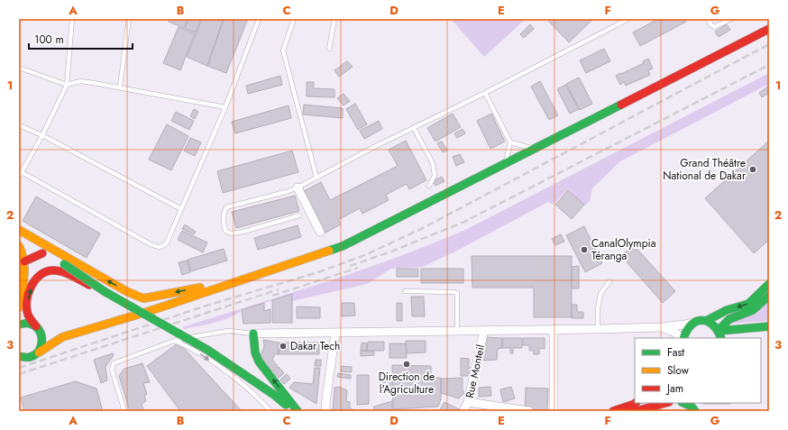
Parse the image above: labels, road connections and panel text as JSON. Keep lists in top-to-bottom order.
{
  "streets": {
    "street": ["Rue Monteil"]
  },
  "places": [
    "Grand Théâtre National de Dakar",
    "CanalOlympia Téranga",
    "Dakar Tech",
    "Direction de l'Agriculture"
  ],
  "legend": ["Fast", "Slow", "Jam"],
  "scale_bar": "100 m",
  "grid": {
    "columns": [
      "A",
      "B",
      "C",
      "D",
      "E",
      "F",
      "G"
    ],
    "rows": ["1", "2", "3"]
  }
}
